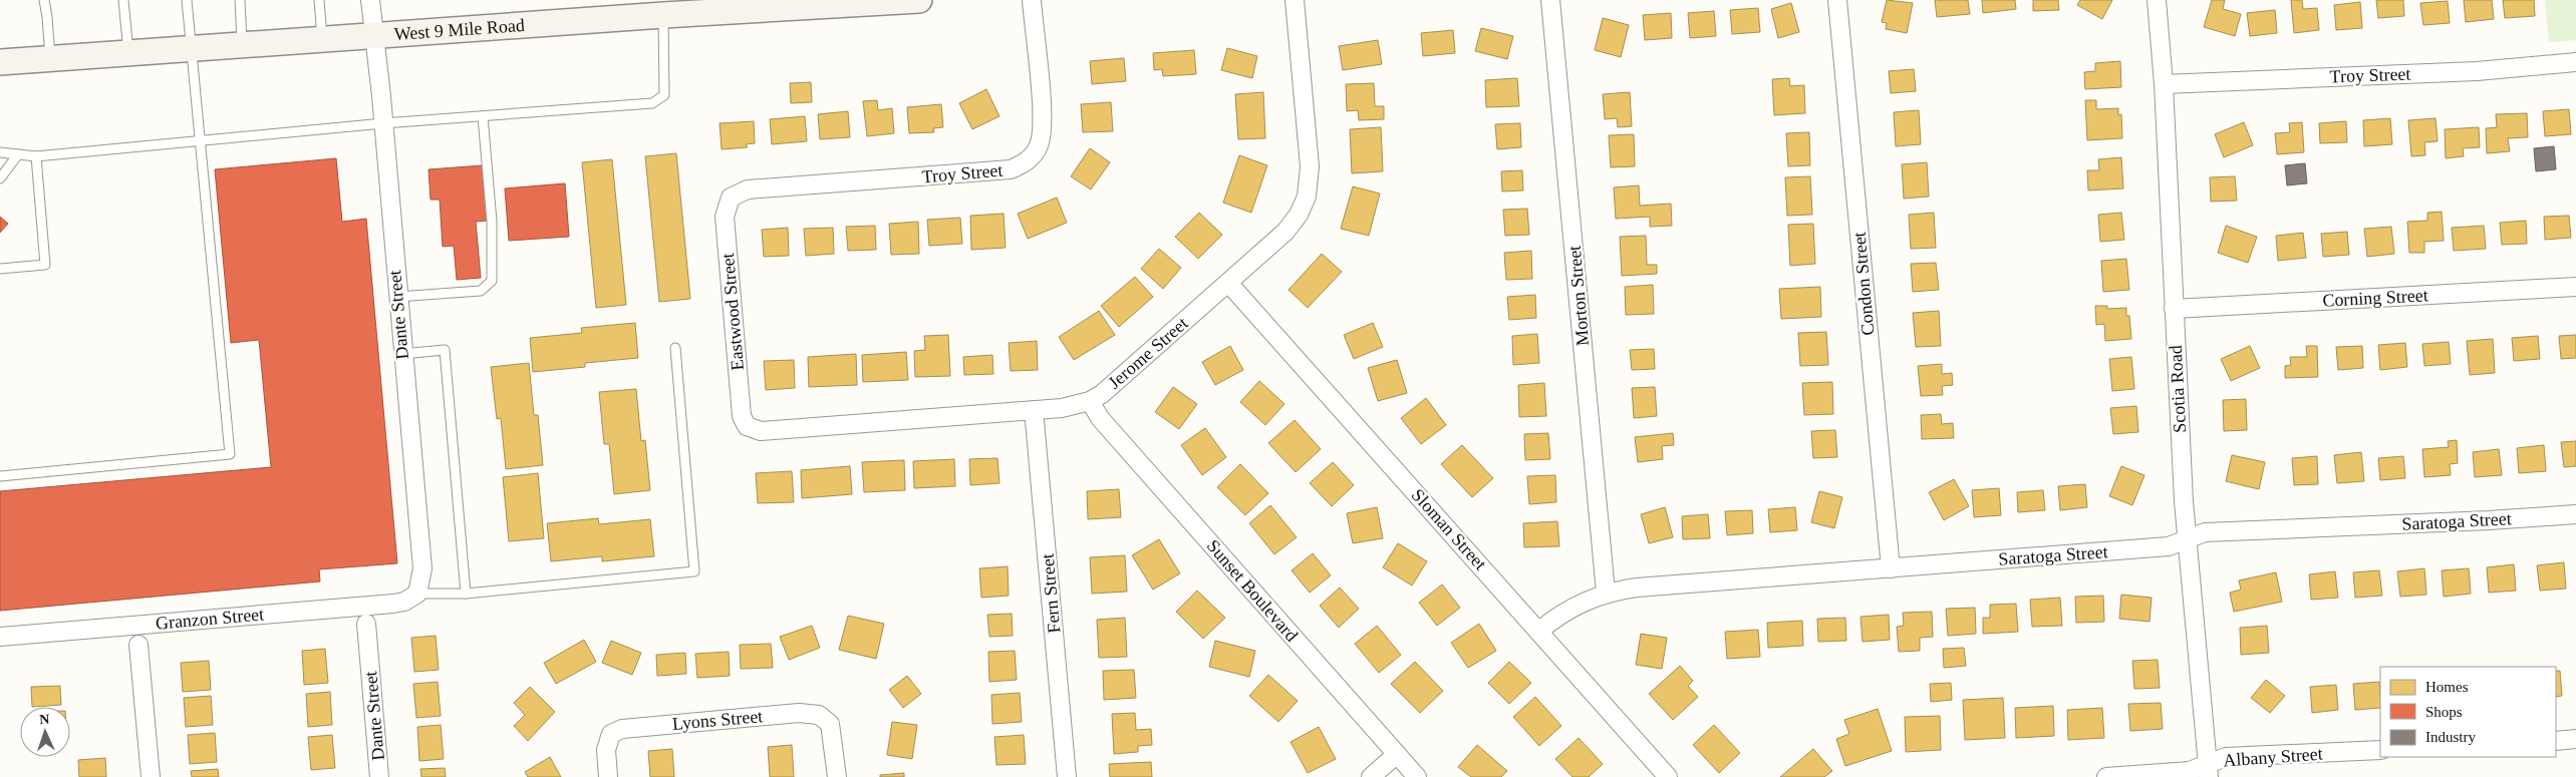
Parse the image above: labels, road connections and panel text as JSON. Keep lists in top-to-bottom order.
{
  "streets": {
    "main road": ["West 9 Mile Road"],
    "street": [
      "Troy Street",
      "Condon Street",
      "Morton Street",
      "Corning Street",
      "Eastwood Street",
      "Dante Street",
      "Jerome Street",
      "Scotia Road",
      "Saratoga Street",
      "Sloman Street",
      "Sunset Boulevard",
      "Fern Street",
      "Granzon Street",
      "Lyons Street",
      "Albany Street"
    ]
  },
  "crossings": [
    ["West 9 Mile Road", "Dante Street"],
    ["Troy Street", "Eastwood Street"],
    ["Troy Street", "Scotia Road"],
    ["Condon Street", "Saratoga Street"],
    ["Morton Street", "Saratoga Street"],
    ["Corning Street", "Scotia Road"],
    ["Eastwood Street", "Jerome Street"],
    ["Dante Street", "Granzon Street"],
    ["Jerome Street", "Sloman Street"],
    ["Jerome Street", "Sunset Boulevard"],
    ["Jerome Street", "Fern Street"],
    ["Scotia Road", "Saratoga Street"],
    ["Scotia Road", "Albany Street"],
    ["Saratoga Street", "Sloman Street"]
  ],
  "legend": ["Homes", "Shops", "Industry"],
  "north": "top"
}
